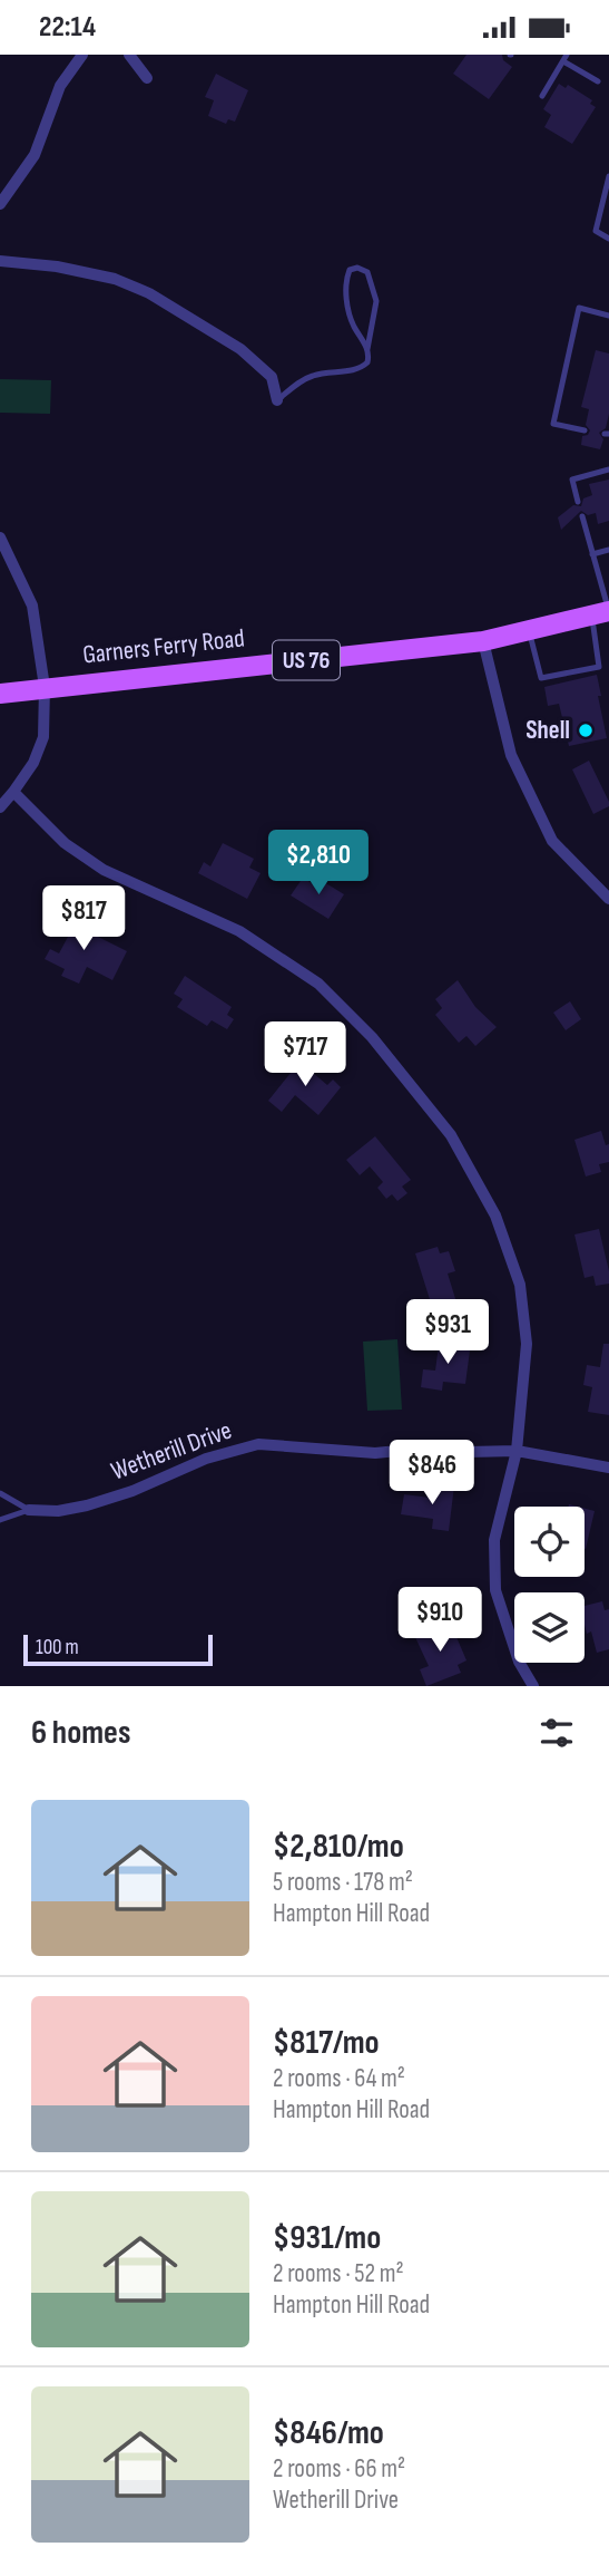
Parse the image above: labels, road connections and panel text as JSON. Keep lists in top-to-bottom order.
{
  "streets": {
    "main road": ["Garners Ferry Road", "US 76"],
    "street": ["Wetherill Drive"]
  },
  "places": ["Shell"],
  "scale_bar": "100 m",
  "page": {
    "status": "22:14",
    "price": [
      "$2,810",
      "$817",
      "$717",
      "$931",
      "$846",
      "$910"
    ],
    "scale": "100 m",
    "heading": "6 homes",
    "list": [
      {
        "name": "$2,810/mo",
        "note": "5 rooms · 178 m² · Hampton Hill Road"
      },
      {
        "name": "$817/mo",
        "note": "2 rooms · 64 m² · Hampton Hill Road"
      },
      {
        "name": "$931/mo",
        "note": "2 rooms · 52 m² · Hampton Hill Road"
      },
      {
        "name": "$846/mo",
        "note": "2 rooms · 66 m² · Wetherill Drive"
      }
    ]
  }
}
